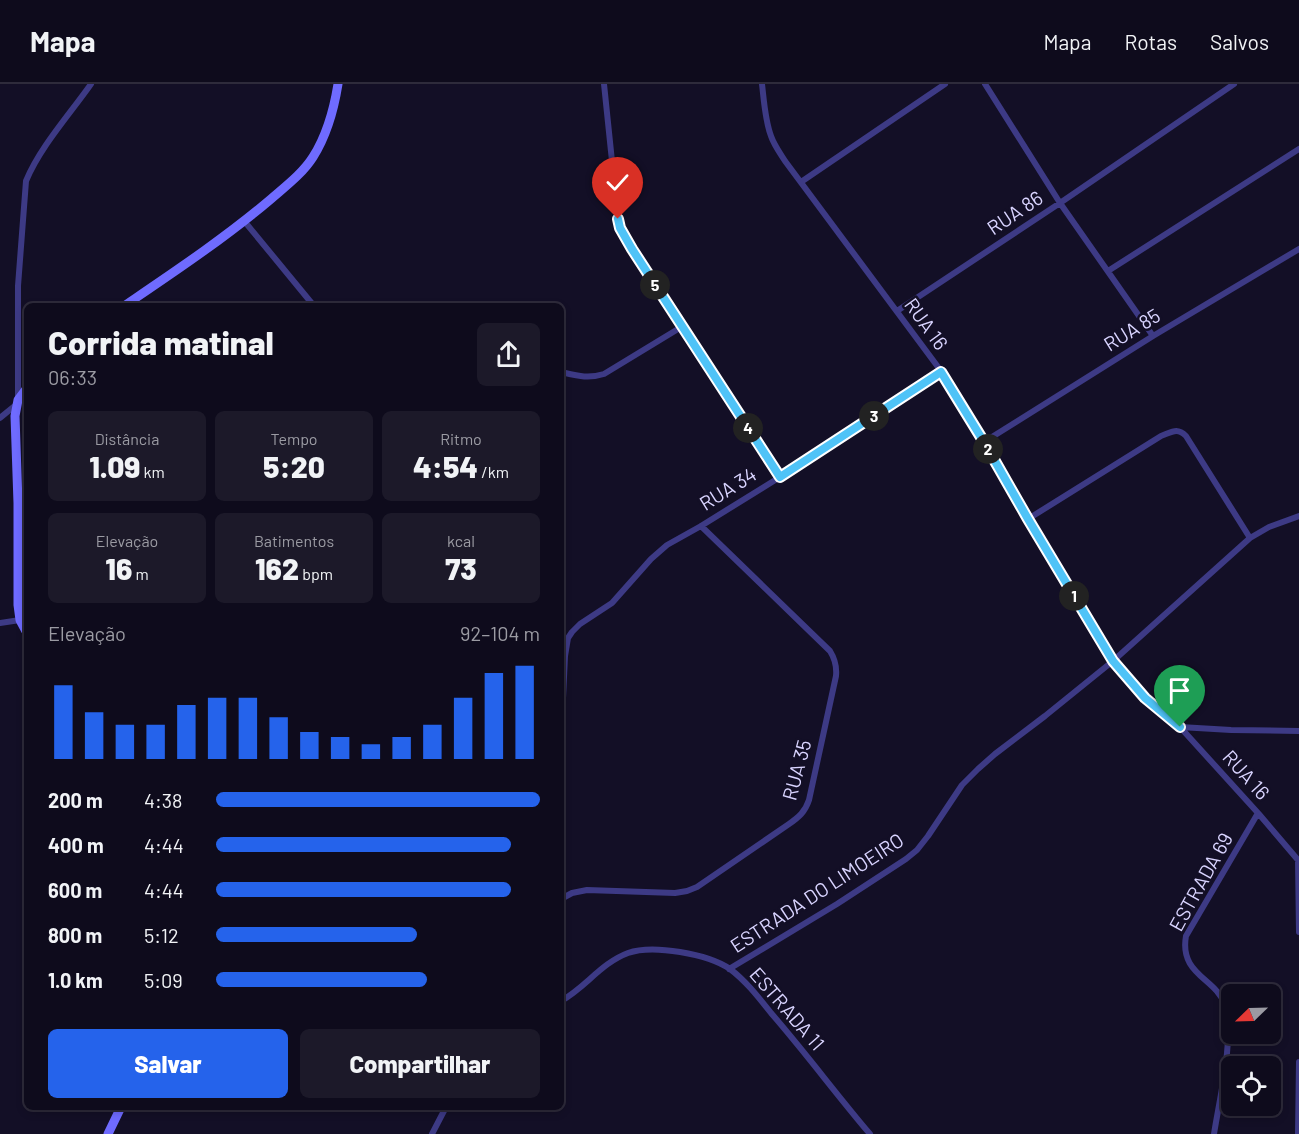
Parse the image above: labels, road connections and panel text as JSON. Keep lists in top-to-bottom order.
{
  "streets": {
    "street": [
      "RUA 86",
      "RUA 16",
      "RUA 85",
      "RUA 34",
      "RUA 35",
      "ESTRADA 69",
      "ESTRADA DO LIMOEIRO",
      "ESTRADA 11"
    ]
  },
  "crossings": [
    ["RUA 86", "RUA 16"],
    ["RUA 16", "RUA 85"],
    ["RUA 16", "RUA 34"],
    ["RUA 16", "ESTRADA 69"],
    ["RUA 16", "ESTRADA DO LIMOEIRO"],
    ["RUA 34", "RUA 35"],
    ["ESTRADA DO LIMOEIRO", "ESTRADA 11"]
  ],
  "north": "bottom left",
  "page": {
    "header": "Mapa",
    "nav": ["Mapa", "Rotas", "Salvos"],
    "pins": [
      "5",
      "3",
      "4",
      "2",
      "1"
    ],
    "heading": ["Corrida matinal", "06:33"],
    "stats": [
      ["Distância", "1.09 km"],
      ["Tempo", "5:20"],
      ["Ritmo", "4:54 /km"],
      ["Elevação", "16 m"],
      ["Batimentos", "162 bpm"],
      ["kcal", "73"]
    ],
    "chart": ["Elevação", "92–104 m"],
    "list": [
      {
        "name": "200 m",
        "note": "4:38"
      },
      {
        "name": "400 m",
        "note": "4:44"
      },
      {
        "name": "600 m",
        "note": "4:44"
      },
      {
        "name": "800 m",
        "note": "5:12"
      },
      {
        "name": "1.0 km",
        "note": "5:09"
      }
    ],
    "buttons": ["Salvar", "Compartilhar"]
  }
}
